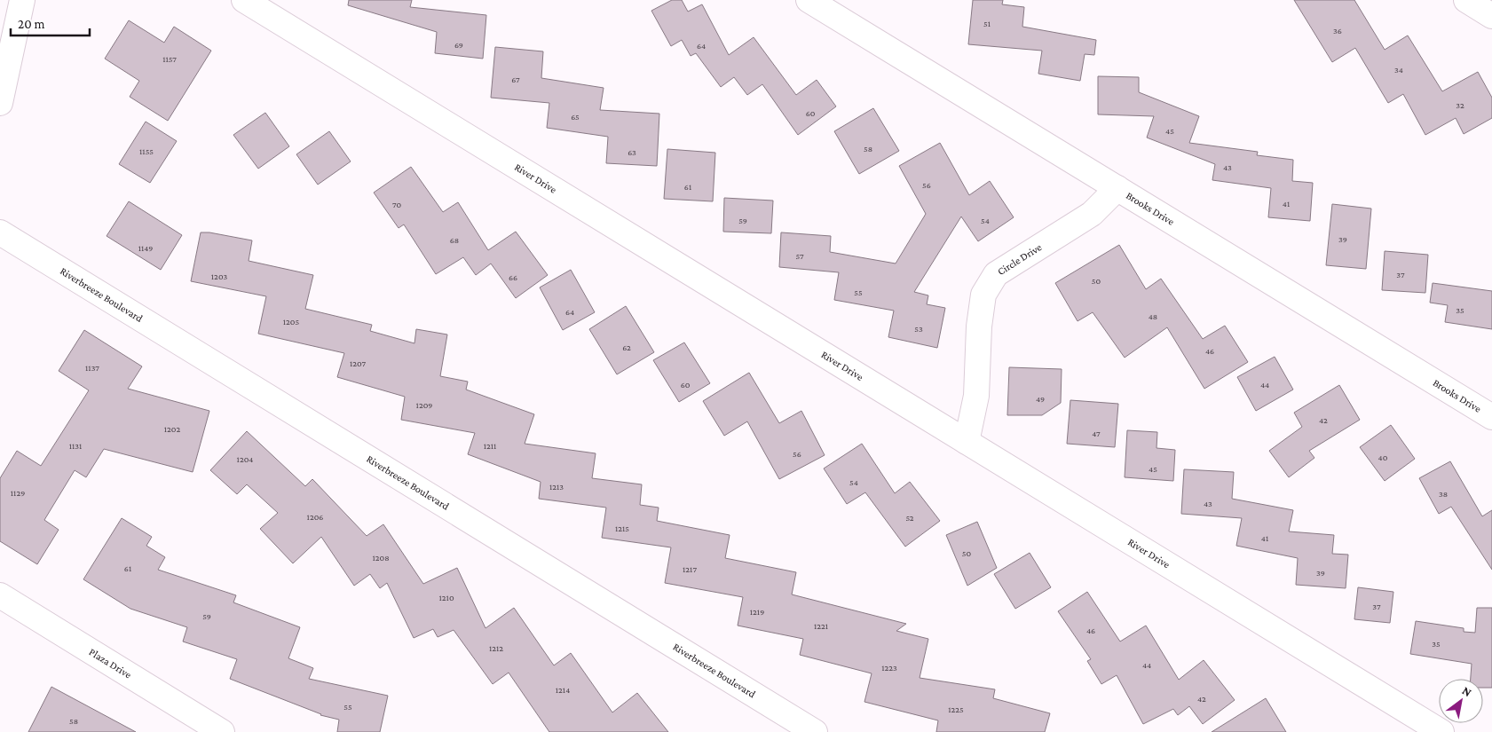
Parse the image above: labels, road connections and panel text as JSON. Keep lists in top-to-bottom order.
{
  "streets": {
    "street": [
      "River Drive",
      "Brooks Drive",
      "Circle Drive",
      "Riverbreeze Boulevard",
      "Plaza Drive"
    ]
  },
  "crossings": [
    ["River Drive", "Circle Drive"],
    ["Brooks Drive", "Circle Drive"]
  ],
  "house_numbers": [
    "51",
    "36",
    "69",
    "64",
    "1157",
    "34",
    "67",
    "32",
    "60",
    "65",
    "45",
    "58",
    "1155",
    "63",
    "43",
    "56",
    "61",
    "41",
    "70",
    "59",
    "54",
    "39",
    "68",
    "1149",
    "57",
    "37",
    "1203",
    "66",
    "50",
    "55",
    "35",
    "64",
    "48",
    "1205",
    "53",
    "62",
    "46",
    "1207",
    "1137",
    "60",
    "44",
    "49",
    "1209",
    "42",
    "1202",
    "47",
    "1131",
    "1211",
    "56",
    "40",
    "1204",
    "45",
    "54",
    "1213",
    "1129",
    "38",
    "43",
    "1206",
    "52",
    "1215",
    "41",
    "50",
    "1208",
    "61",
    "1217",
    "39",
    "1210",
    "37",
    "1219",
    "59",
    "1221",
    "46",
    "35",
    "1212",
    "44",
    "1223",
    "1214",
    "42",
    "55",
    "1225",
    "58"
  ],
  "scale_bar": "20 m",
  "north": "top right"
}
